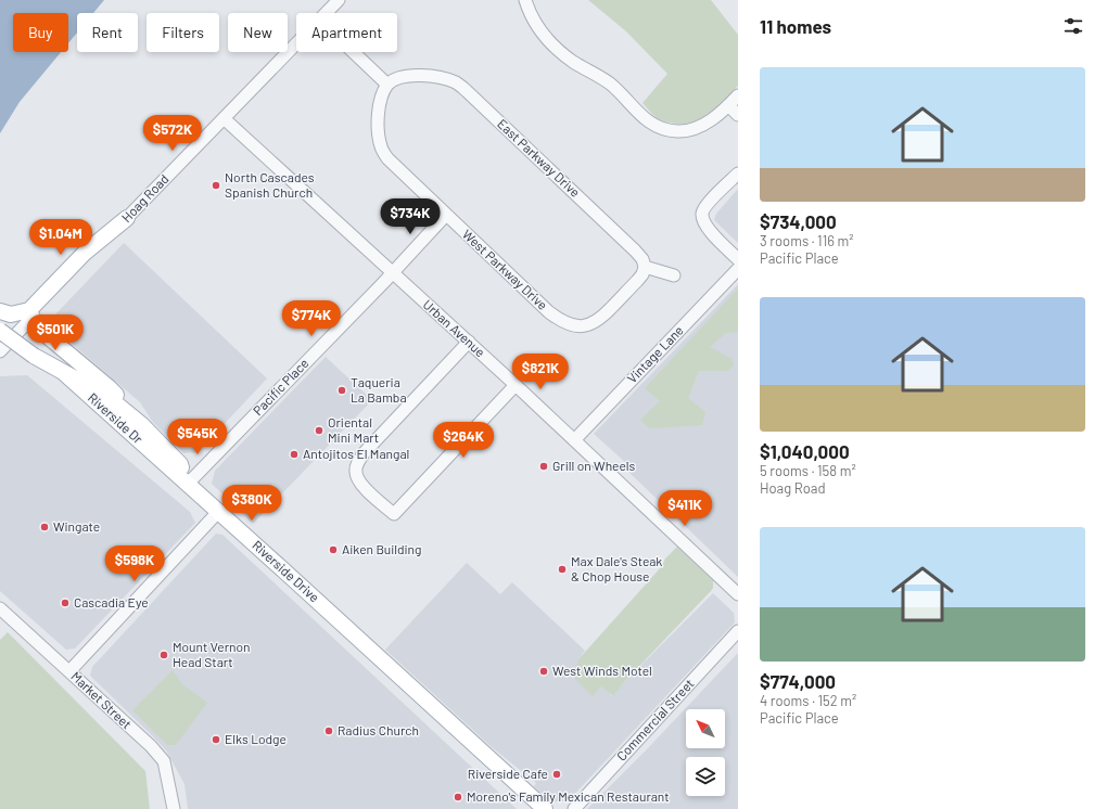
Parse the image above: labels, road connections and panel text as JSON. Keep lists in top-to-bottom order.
{
  "streets": {
    "main road": ["Riverside Dr", "Riverside Drive"],
    "street": [
      "East Parkway Drive",
      "Hoag Road",
      "West Parkway Drive",
      "Urban Avenue",
      "Vintage Lane",
      "Pacific Place",
      "Market Street",
      "Commercial Street"
    ]
  },
  "crossings": [
    ["East Parkway Drive", "West Parkway Drive"],
    ["Hoag Road", "Urban Avenue"],
    ["Hoag Road", "Riverside Drive"],
    ["West Parkway Drive", "Pacific Place"],
    ["Urban Avenue", "Vintage Lane"],
    ["Urban Avenue", "Pacific Place"],
    ["Pacific Place", "Riverside Dr"],
    ["Pacific Place", "Riverside Drive"],
    ["Riverside Dr", "Riverside Drive"]
  ],
  "places": [
    "North Cascades Spanish Church",
    "Taqueria La Bamba",
    "Oriental Mini Mart",
    "Antojitos El Mangal",
    "Grill on Wheels",
    "Wingate",
    "Aiken Building",
    "Max Dale's Steak & Chop House",
    "Cascadia Eye",
    "Mount Vernon Head Start",
    "West Winds Motel",
    "Radius Church",
    "Elks Lodge",
    "Riverside Cafe",
    "Moreno's Family Mexican Restaurant"
  ],
  "north": "top left",
  "page": {
    "heading": "11 homes",
    "chip": [
      "Buy",
      "Rent",
      "Filters",
      "New",
      "Apartment"
    ],
    "list": [
      {
        "name": "$734,000",
        "note": "3 rooms · 116 m² · Pacific Place"
      },
      {
        "name": "$1,040,000",
        "note": "5 rooms · 158 m² · Hoag Road"
      },
      {
        "name": "$774,000",
        "note": "4 rooms · 152 m² · Pacific Place"
      }
    ],
    "price": [
      "$572K",
      "$734K",
      "$1.04M",
      "$774K",
      "$501K",
      "$821K",
      "$545K",
      "$264K",
      "$380K",
      "$411K",
      "$598K"
    ]
  }
}
